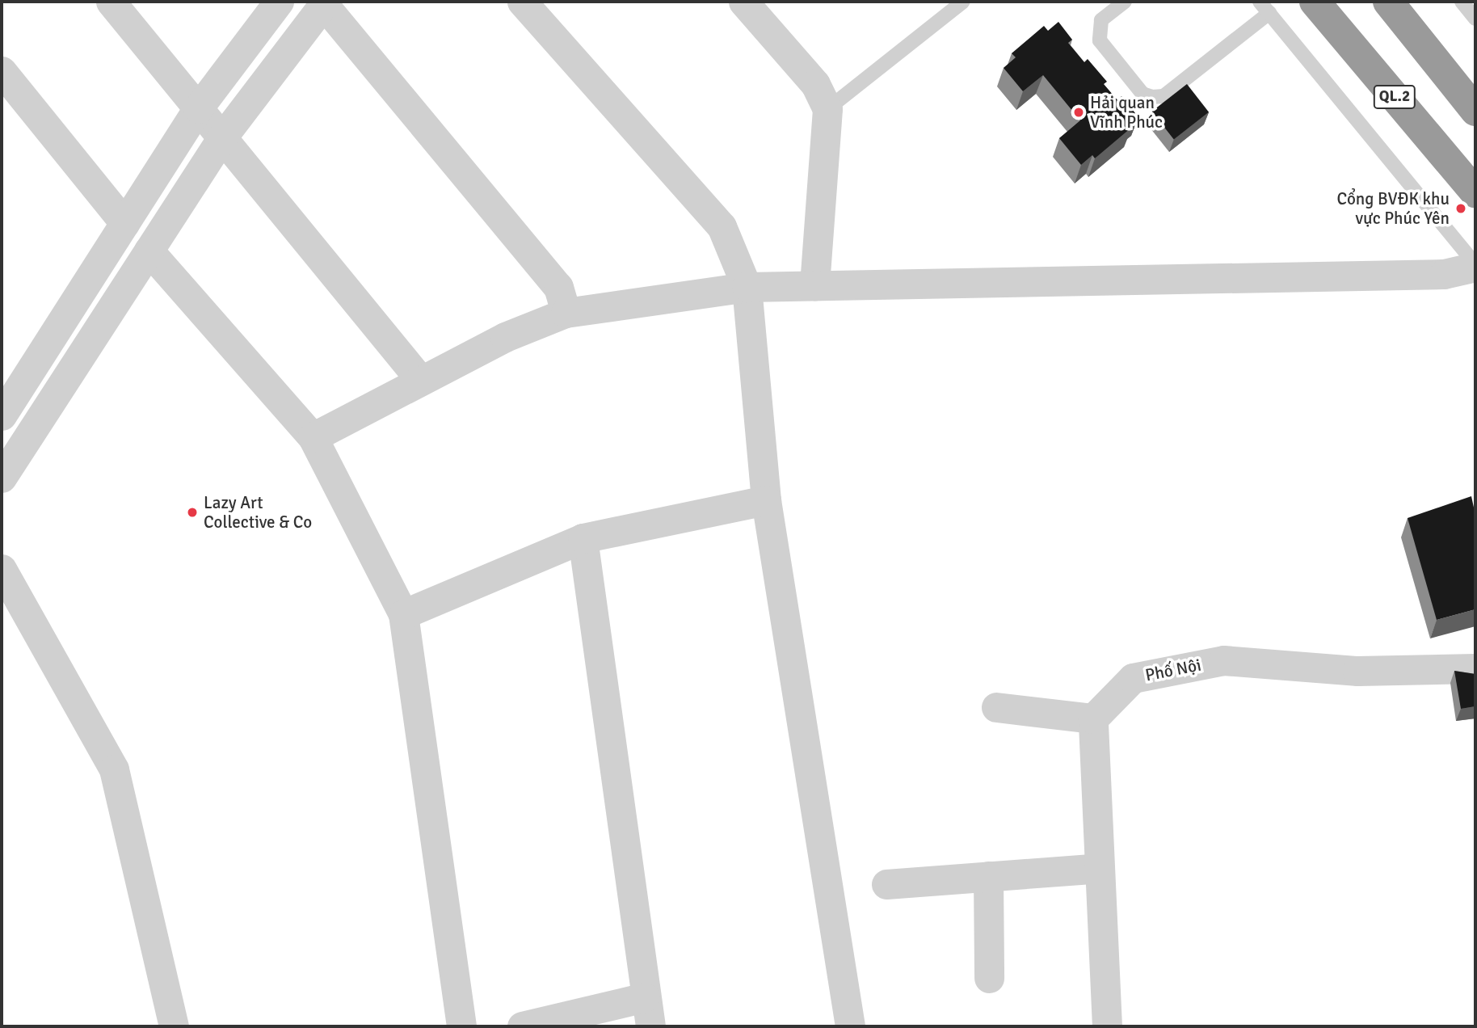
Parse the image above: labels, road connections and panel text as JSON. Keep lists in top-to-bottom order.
{
  "streets": {
    "highway": ["QL.2"],
    "street": ["Phố Nội"]
  },
  "places": ["Hải quan Vĩnh Phúc", "Cổng BVĐK khu vực Phúc Yên", "Lazy Art Collective & Co"]
}
